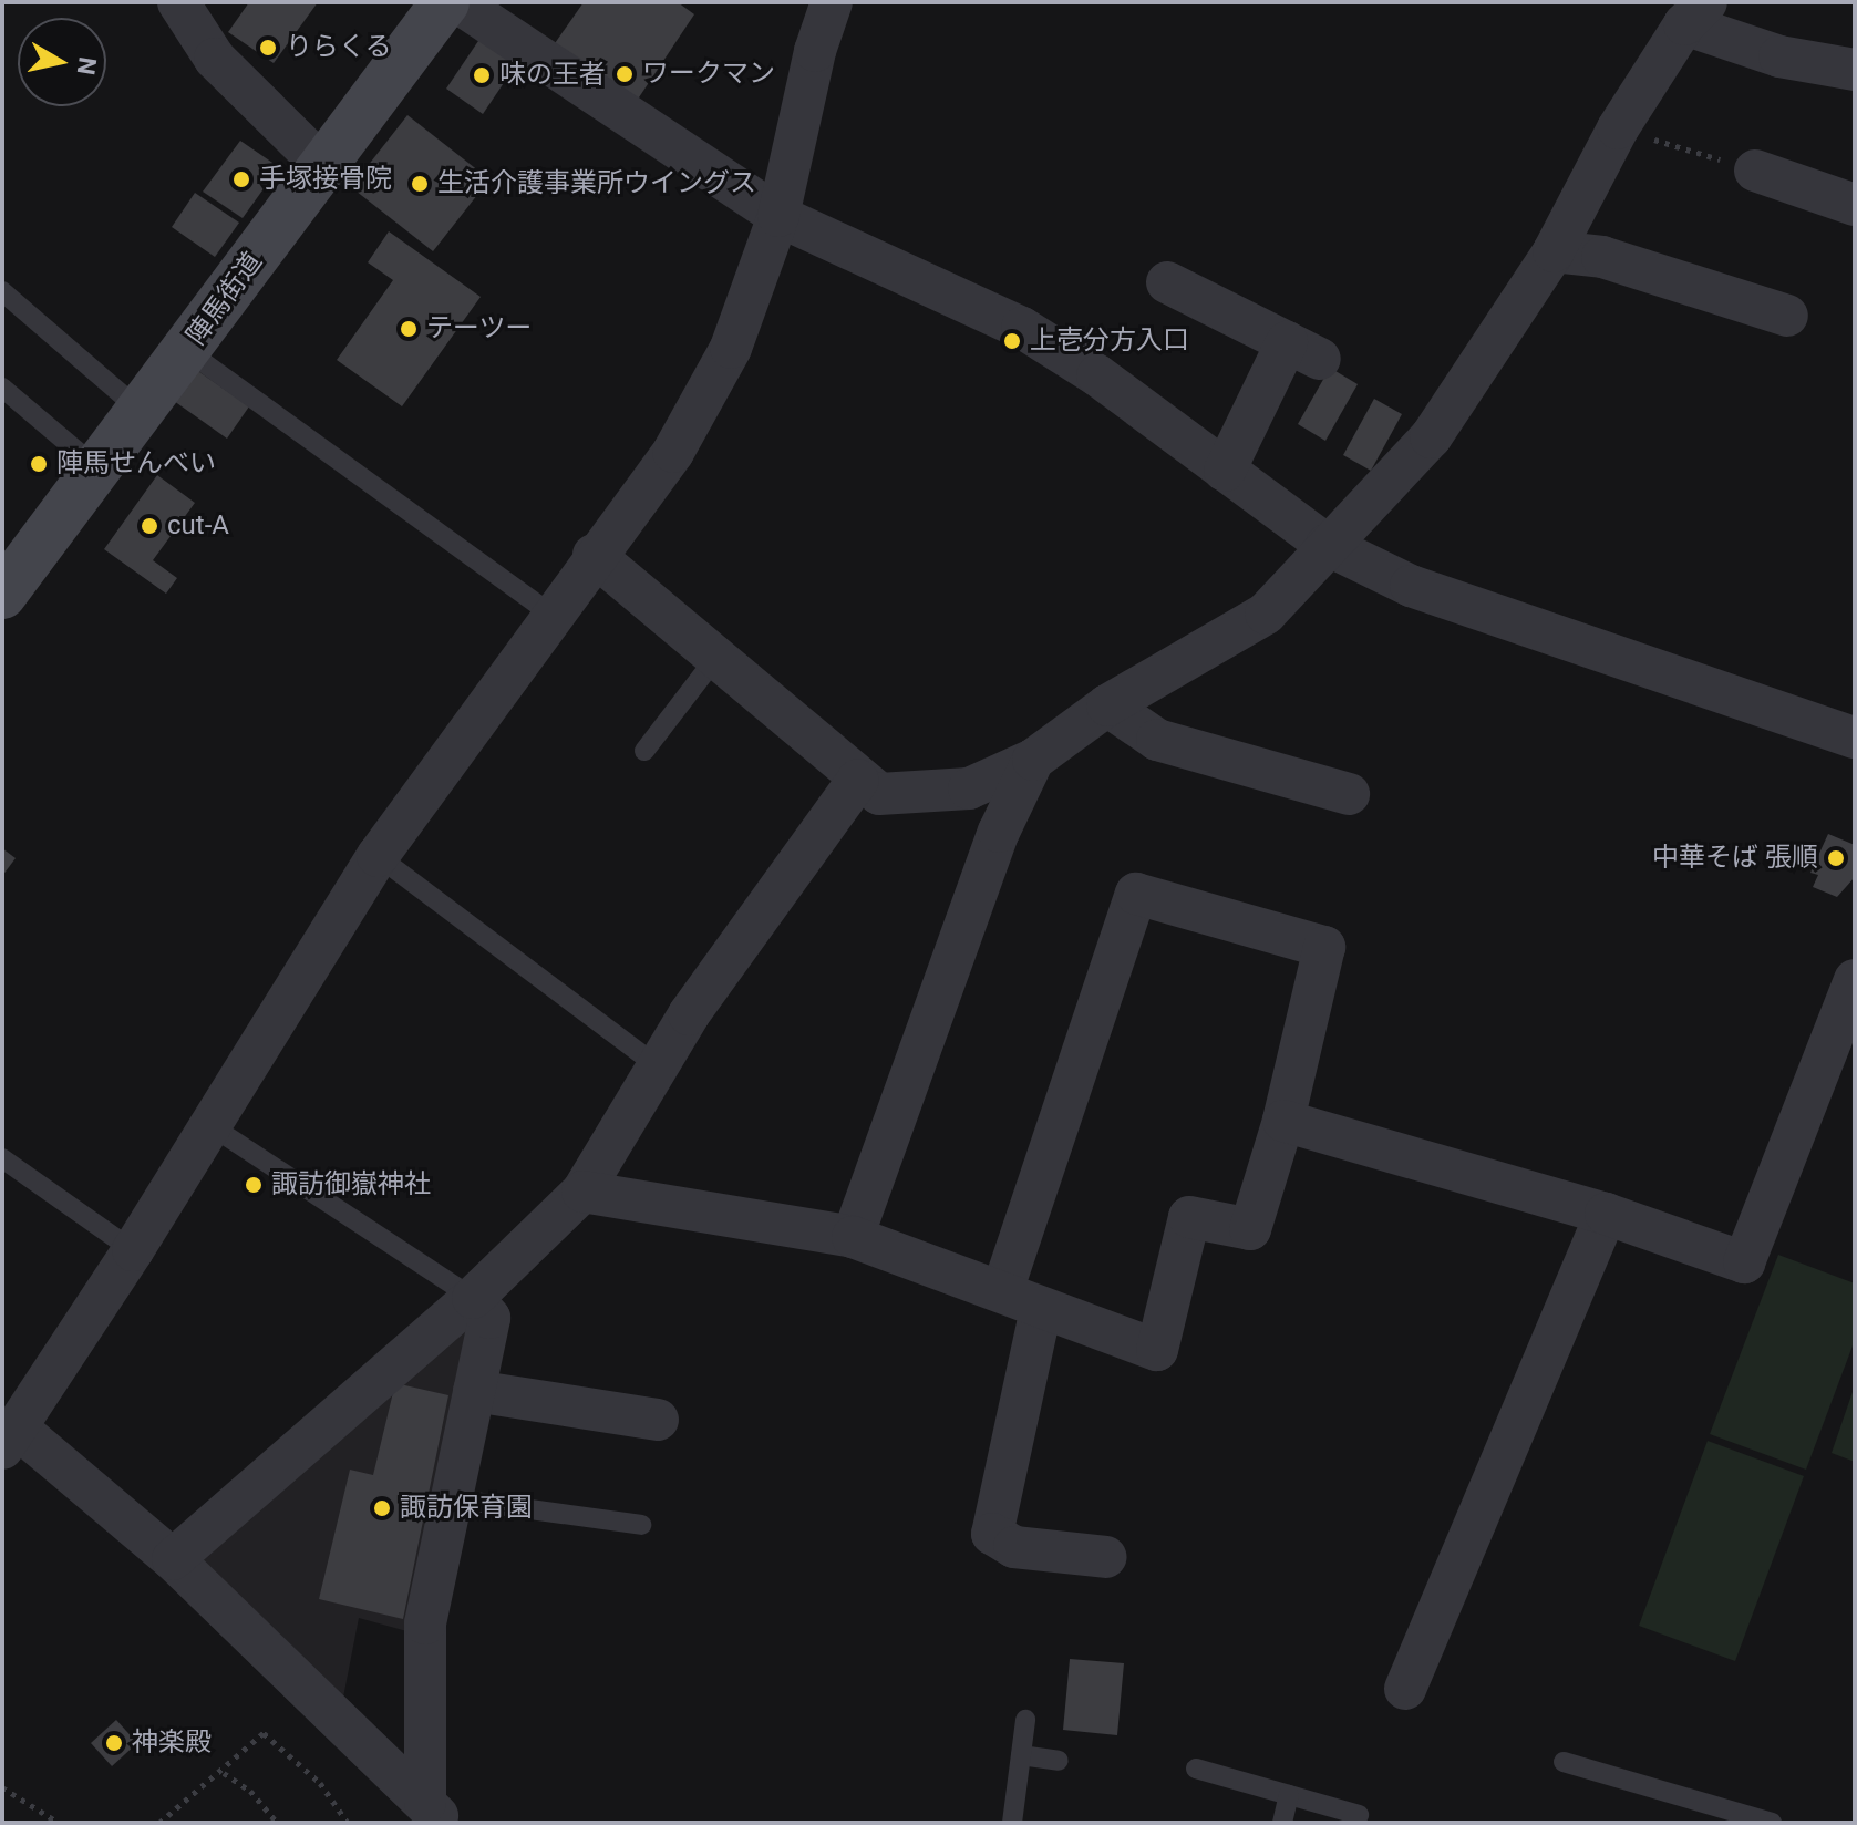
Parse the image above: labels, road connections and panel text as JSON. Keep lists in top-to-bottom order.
{
  "streets": {
    "main road": ["陣馬街道"]
  },
  "places": [
    "りらくる",
    "ワークマン",
    "味の王者",
    "手塚接骨院",
    "生活介護事業所ウイングス",
    "テーツー",
    "上壱分方入口",
    "陣馬せんべい",
    "cut-A",
    "中華そば 張順",
    "諏訪御嶽神社",
    "諏訪保育園",
    "神楽殿"
  ],
  "north": "right"
}
